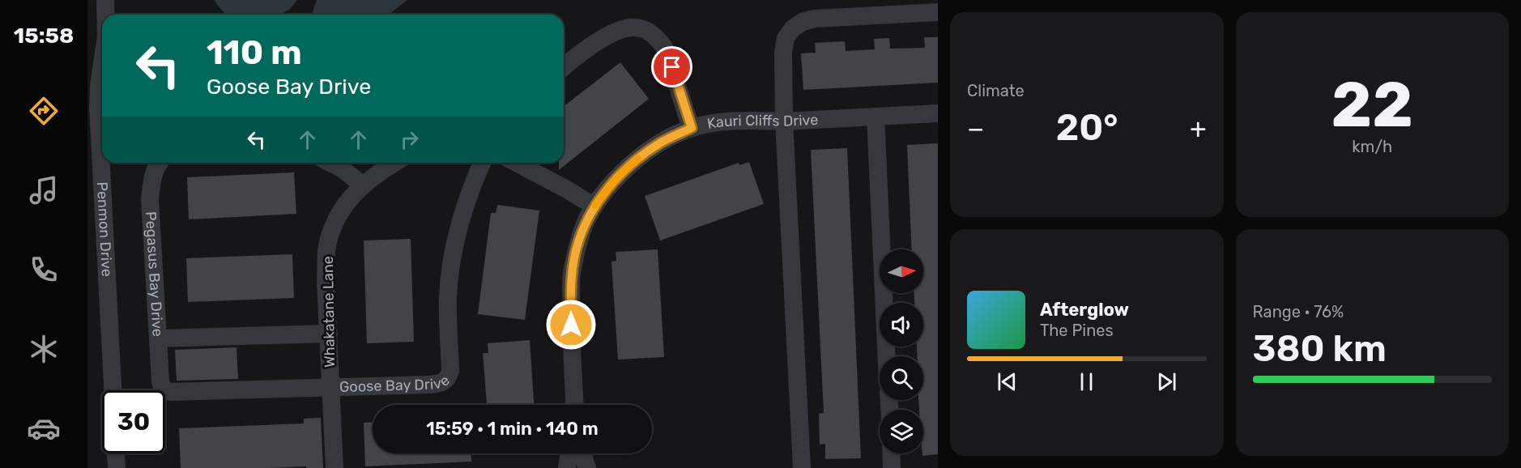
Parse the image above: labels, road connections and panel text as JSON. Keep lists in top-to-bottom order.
{
  "streets": {
    "street": [
      "Kauri Cliffs Drive",
      "Penmon Drive",
      "Pegasus Bay Drive",
      "Whakatane Lane",
      "Goose Bay Drive"
    ]
  },
  "crossings": [
    ["Pegasus Bay Drive", "Whakatane Lane"],
    ["Pegasus Bay Drive", "Goose Bay Drive"],
    ["Whakatane Lane", "Goose Bay Drive"]
  ],
  "north": "right",
  "page": {
    "tabs": "15:58",
    "tile": [
      "Climate",
      ["22", "km/h"],
      ["Range · 76%", "380 km"]
    ],
    "turn": ["110 m", "Goose Bay Drive"],
    "heat": ["−", "20°", "+"],
    "song": ["Afterglow", "The Pines"],
    "limit": "30",
    "trip": "15:59 · 1 min · 140 m"
  }
}
